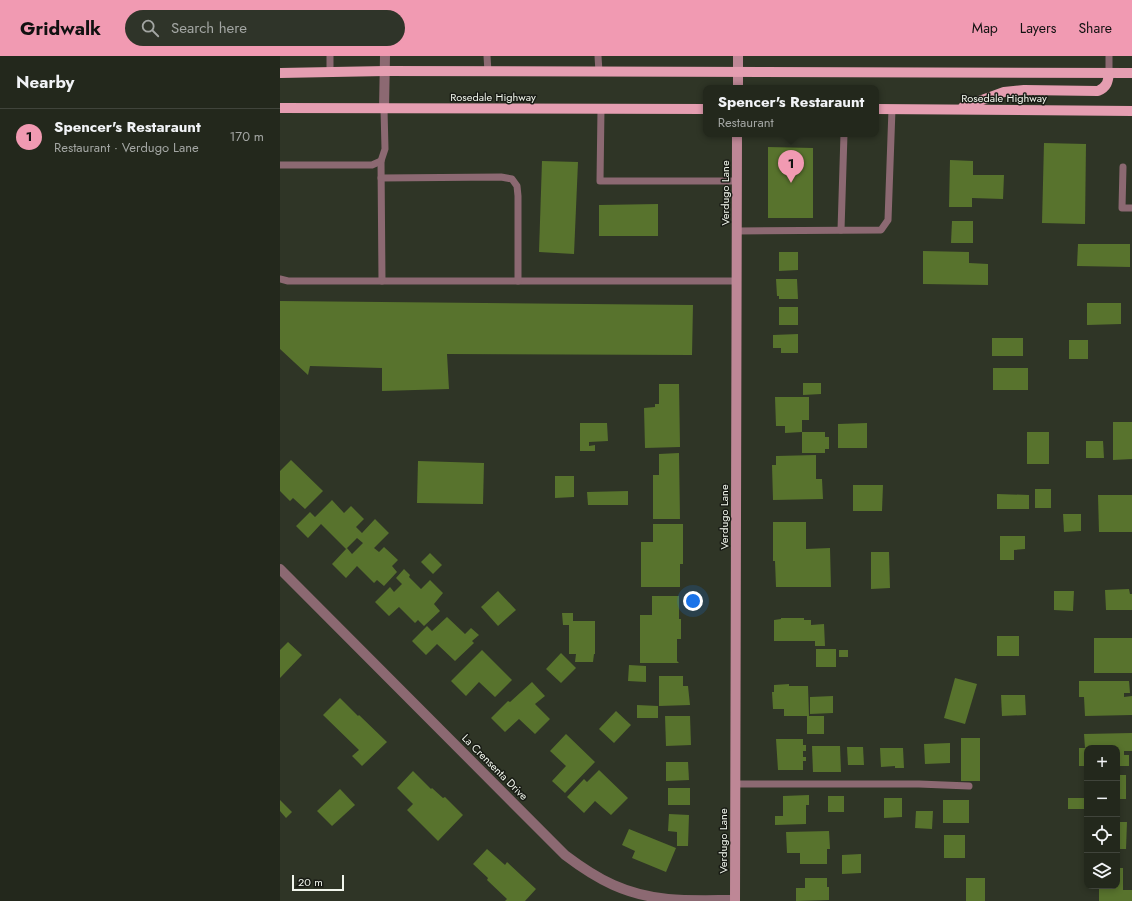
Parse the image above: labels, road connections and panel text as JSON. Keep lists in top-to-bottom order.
{
  "streets": {
    "main road": ["Rosedale Highway"],
    "street": ["Verdugo Lane", "La Crensenta Drive"]
  },
  "crossings": [
    ["Verdugo Lane", "La Crensenta Drive"]
  ],
  "scale_bar": "20 m",
  "page": {
    "header": "Gridwalk",
    "search": "Search here",
    "nav": ["Map", "Layers", "Share"],
    "heading": "Nearby",
    "popup": ["Spencer's Restaraunt", "Restaurant"],
    "list": [
      {
        "mark": "1",
        "name": "Spencer's Restaraunt",
        "note": "Restaurant · Verdugo Lane",
        "value": "170 m"
      }
    ],
    "pins": "1",
    "map_buttons": ["+", "−"],
    "scale": "20 m"
  }
}
